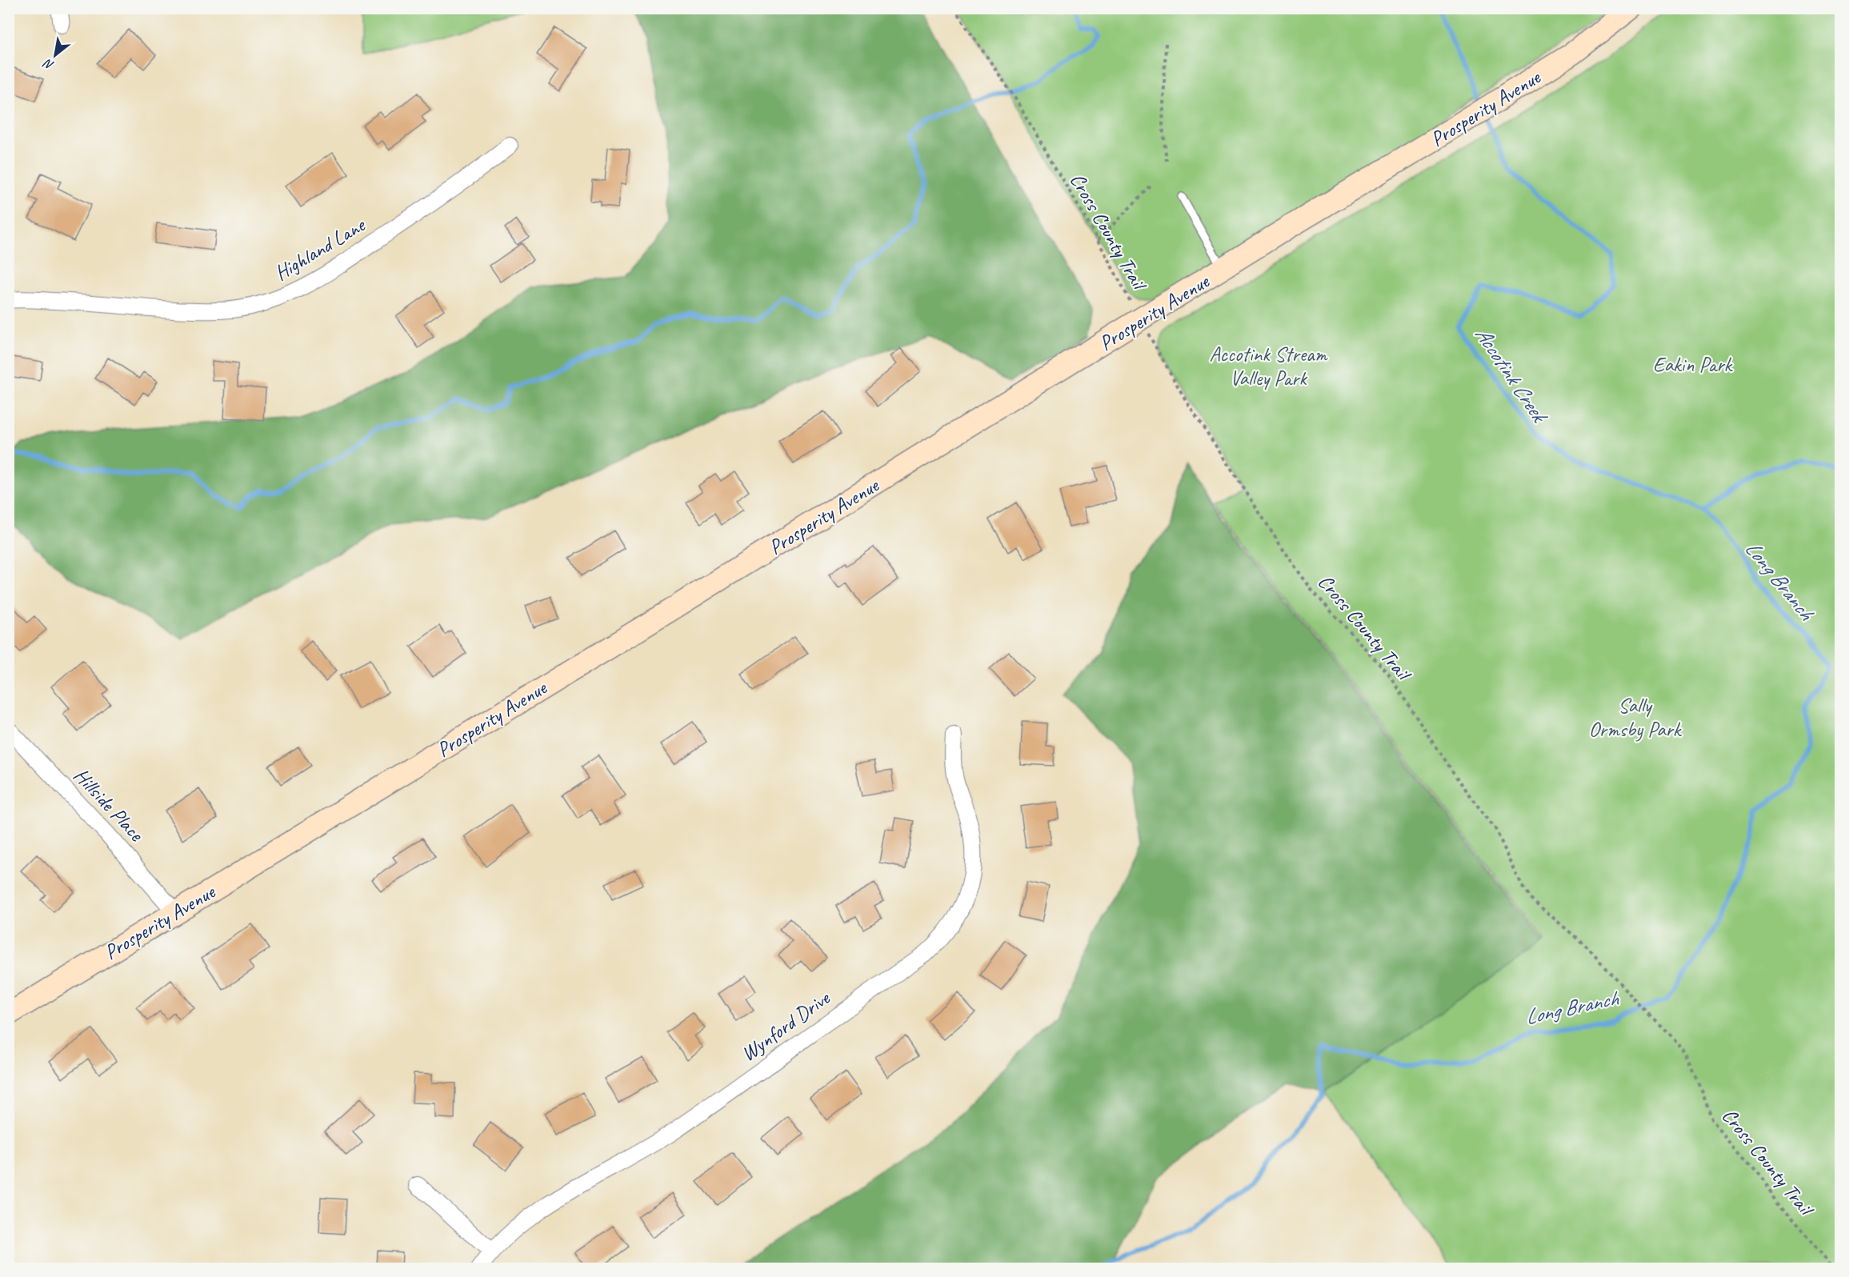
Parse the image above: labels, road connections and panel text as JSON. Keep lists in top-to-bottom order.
{
  "streets": {
    "main road": ["Prosperity Avenue"],
    "street": ["Highland Lane", "Hillside Place", "Wynford Drive"],
    "path": ["Cross County Trail"]
  },
  "crossings": [
    ["Prosperity Avenue", "Cross County Trail"],
    ["Prosperity Avenue", "Hillside Place"]
  ],
  "water": ["Accotink Creek", "Long Branch"],
  "parks": ["Accotink Stream Valley Park", "Eakin Park", "Sally Ormsby Park"],
  "north": "bottom left"
}
